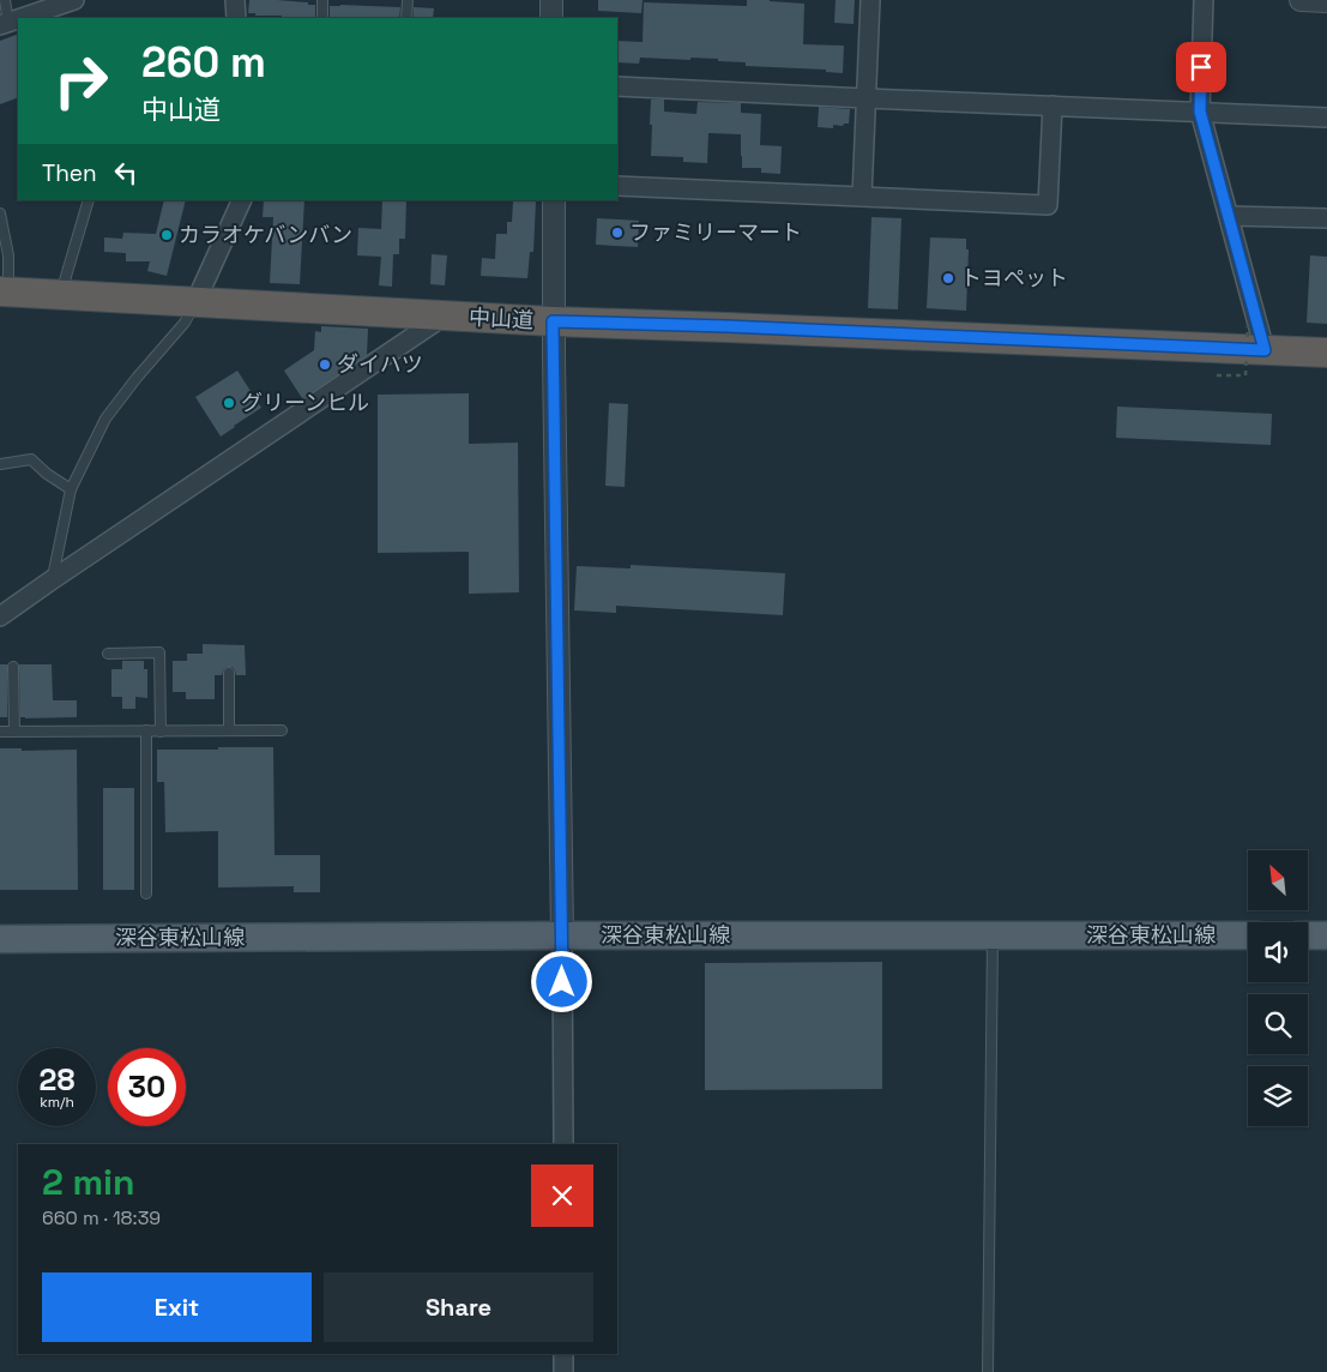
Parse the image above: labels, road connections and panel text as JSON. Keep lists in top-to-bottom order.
{
  "streets": {
    "highway": ["中山道"],
    "main road": ["深谷東松山線"]
  },
  "places": [
    "ファミリーマート",
    "カラオケバンバン",
    "トヨペット",
    "ダイハツ",
    "グリーンヒル"
  ],
  "north": "top left",
  "page": {
    "turn": ["260 m", "中山道"],
    "then": "Then",
    "speed": "28 km/h",
    "limit": "30",
    "heading": ["2 min", "660 m · 18:39"],
    "buttons": ["Exit", "Share"]
  }
}
